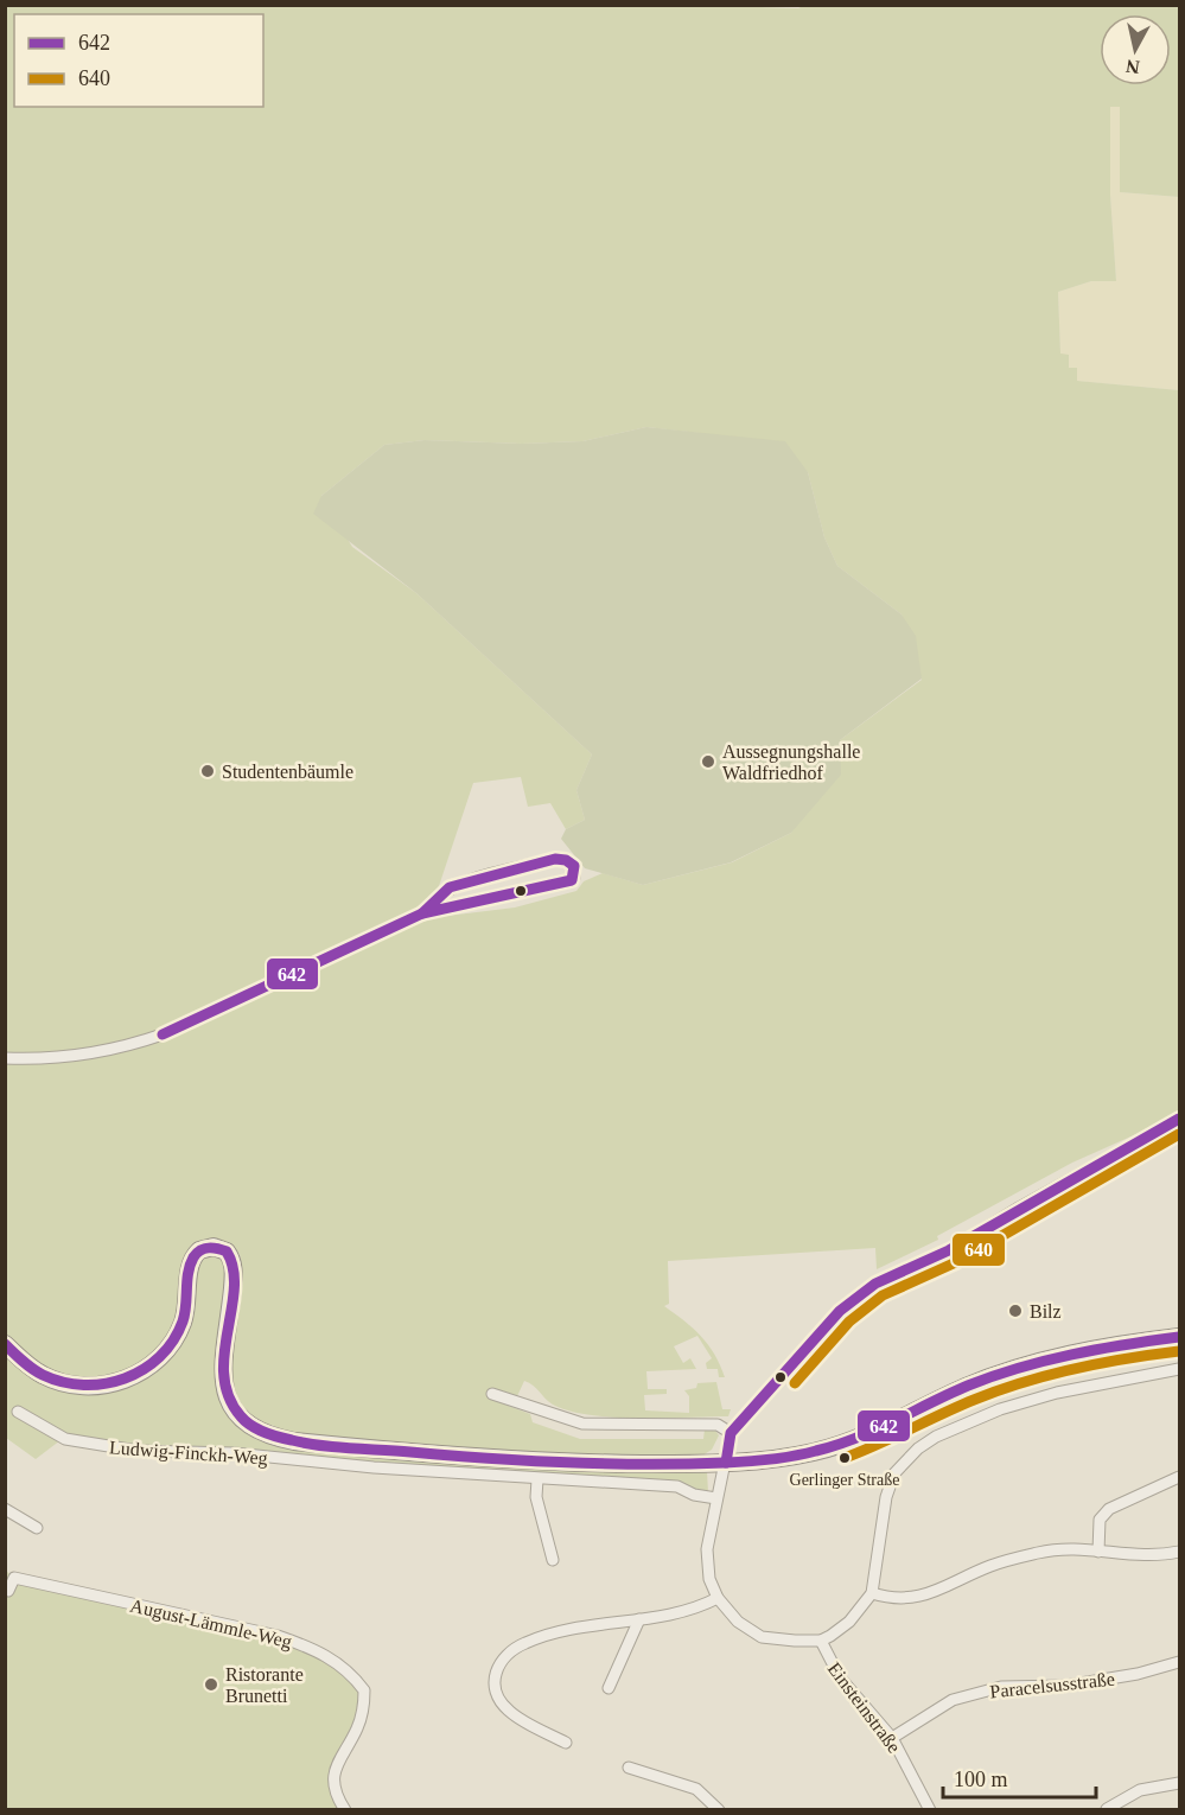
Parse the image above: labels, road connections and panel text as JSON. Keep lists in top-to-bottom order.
{
  "streets": {
    "street": [
      "Ludwig-Finckh-Weg",
      "August-Lämmle-Weg",
      "Paracelsusstraße",
      "Einsteinstraße"
    ]
  },
  "crossings": [
    ["Paracelsusstraße", "Einsteinstraße"]
  ],
  "places": [
    "Aussegnungshalle Waldfriedhof",
    "Studentenbäumle",
    "Bilz",
    "Gerlinger Straße",
    "Ristorante Brunetti"
  ],
  "lines": ["transit line 642", "transit line 640"],
  "legend": ["642", "640"],
  "scale_bar": "100 m",
  "north": "bottom"
}
